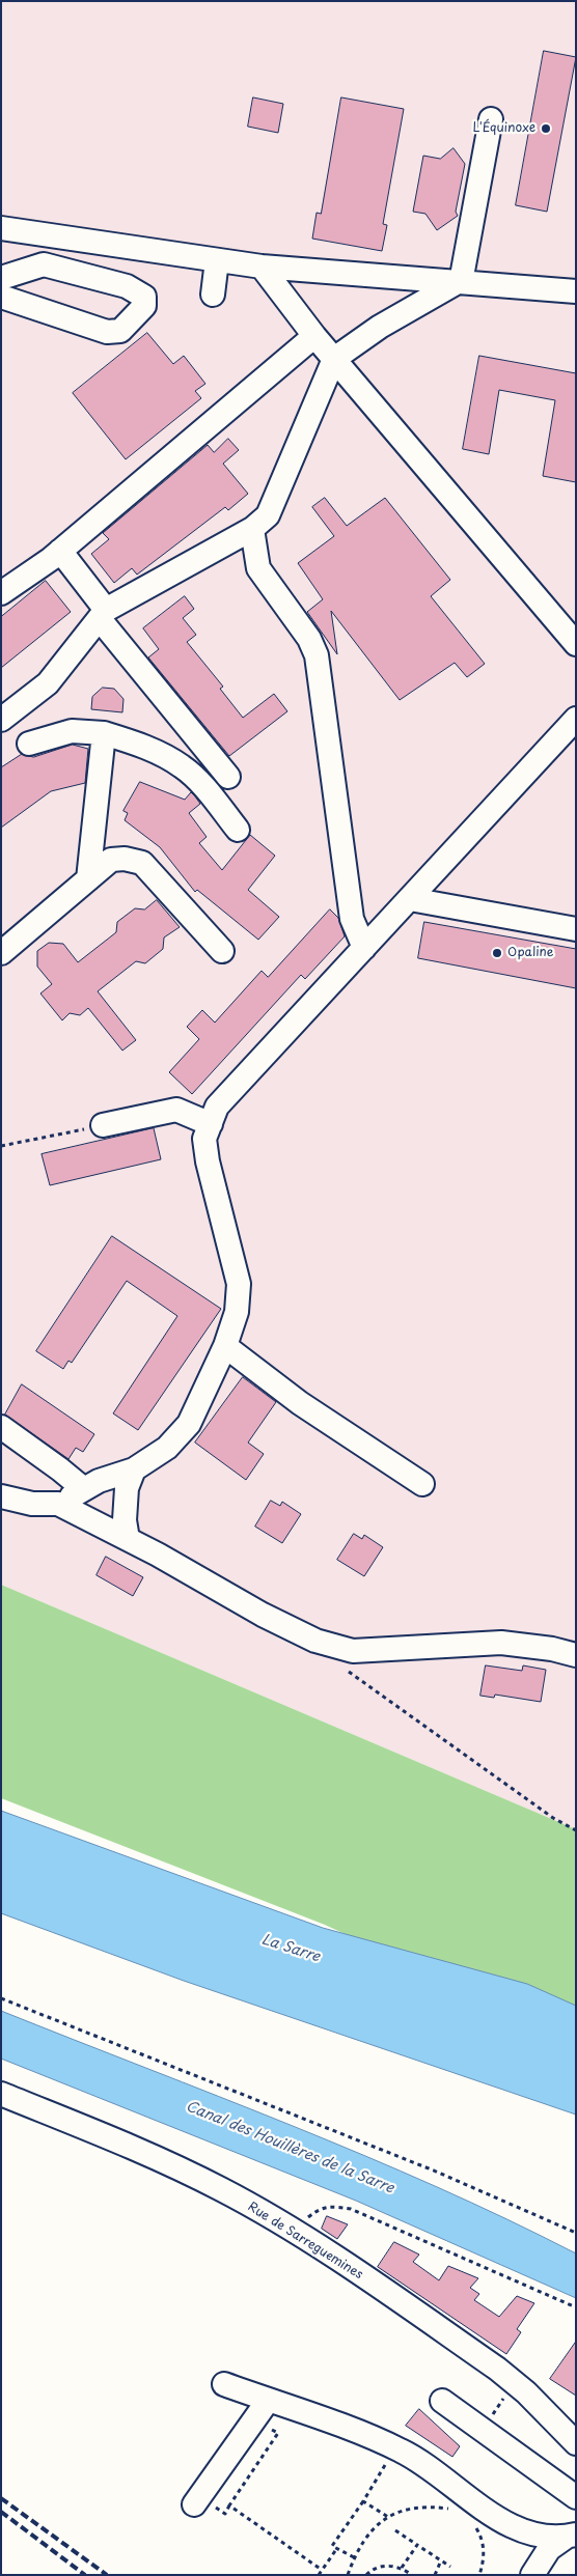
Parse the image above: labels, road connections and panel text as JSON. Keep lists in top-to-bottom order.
{
  "streets": {
    "street": ["Rue de Sarreguemines"]
  },
  "water": ["La Sarre", "Canal des Houillères de la Sarre"],
  "places": ["L'Équinoxe", "Opaline"]
}
